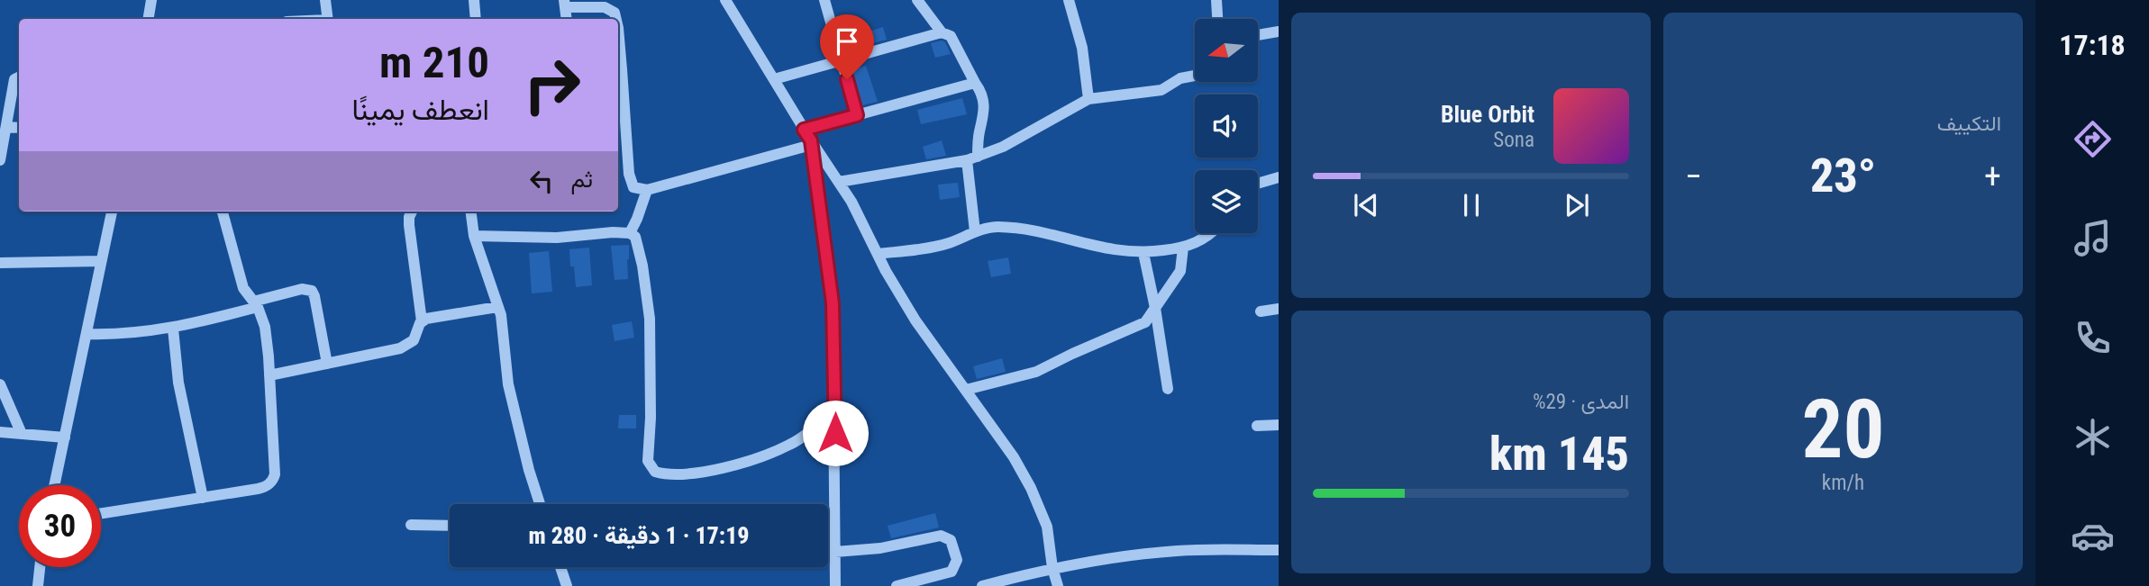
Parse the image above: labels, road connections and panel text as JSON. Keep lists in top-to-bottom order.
{
  "north": "left",
  "page": {
    "tabs": "17:18",
    "tile": [
      "التكييف",
      ["20", "km/h"],
      ["المدى · 29%", "145 km"]
    ],
    "turn": ["210 m", "انعطف يمينًا"],
    "song": ["Blue Orbit", "Sona"],
    "heat": ["−", "23°", "+"],
    "then": "ثم",
    "limit": "30",
    "trip": "17:19 · 1 دقيقة · 280 m"
  }
}
